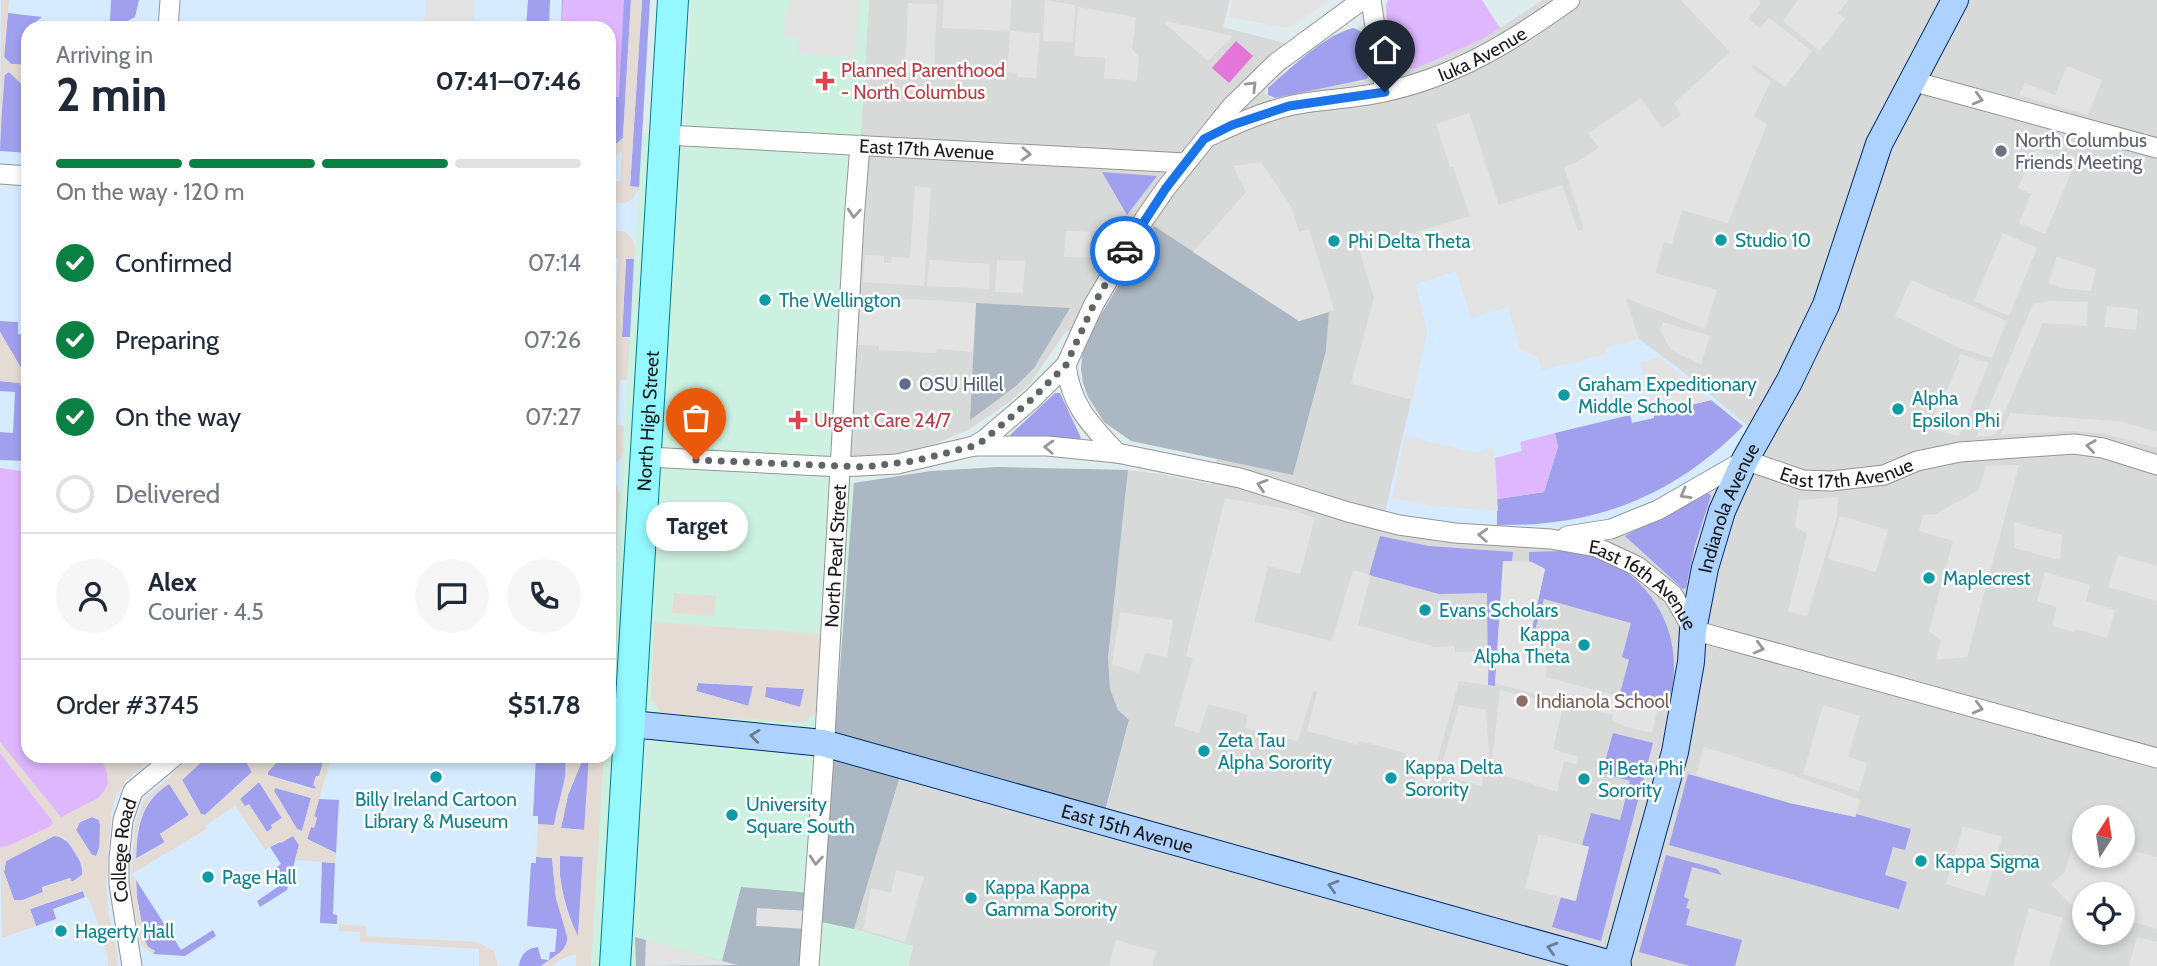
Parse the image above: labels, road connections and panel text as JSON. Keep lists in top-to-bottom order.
{
  "streets": {
    "main road": ["North High Street"],
    "street": [
      "Iuka Avenue",
      "East 17th Avenue",
      "Indianola Avenue",
      "North Pearl Street",
      "East 16th Avenue",
      "East 15th Avenue",
      "College Road"
    ]
  },
  "crossings": [
    ["East 17th Avenue", "North High Street"],
    ["East 17th Avenue", "Indianola Avenue"],
    ["East 17th Avenue", "North Pearl Street"],
    ["North High Street", "East 16th Avenue"],
    ["North High Street", "East 15th Avenue"],
    ["Indianola Avenue", "East 16th Avenue"],
    ["Indianola Avenue", "East 15th Avenue"],
    ["North Pearl Street", "East 16th Avenue"],
    ["North Pearl Street", "East 15th Avenue"]
  ],
  "one_way": ["North Pearl Street", "East 15th Avenue"],
  "places": {
    "health": ["Planned Parenthood - North Columbus", "Urgent Care 24/7"],
    "other": [
      "North Columbus Friends Meeting",
      "Studio 10",
      "Phi Delta Theta",
      "The Wellington",
      "OSU Hillel",
      "Graham Expeditionary Middle School",
      "Alpha Epsilon Phi",
      "Target",
      "Maplecrest",
      "Evans Scholars",
      "Kappa Alpha Theta",
      "Indianola School",
      "Zeta Tau Alpha Sorority",
      "Billy Ireland Cartoon Library & Museum",
      "Kappa Delta Sorority",
      "Pi Beta Phi Sorority",
      "University Square South",
      "Kappa Sigma",
      "Page Hall",
      "Kappa Kappa Gamma Sorority",
      "Hagerty Hall"
    ]
  },
  "north": "top",
  "page": {
    "heading": ["2 min", "Arriving in", "07:41–07:46"],
    "panel": [
      "Alex",
      "Courier · 4.5",
      "Order #3745",
      "$51.78"
    ],
    "bar": "On the way · 120 m",
    "list": [
      ["Confirmed", "07:14"],
      ["Preparing", "07:26"],
      ["On the way", "07:27"],
      "Delivered"
    ],
    "bubble": "Target"
  }
}
